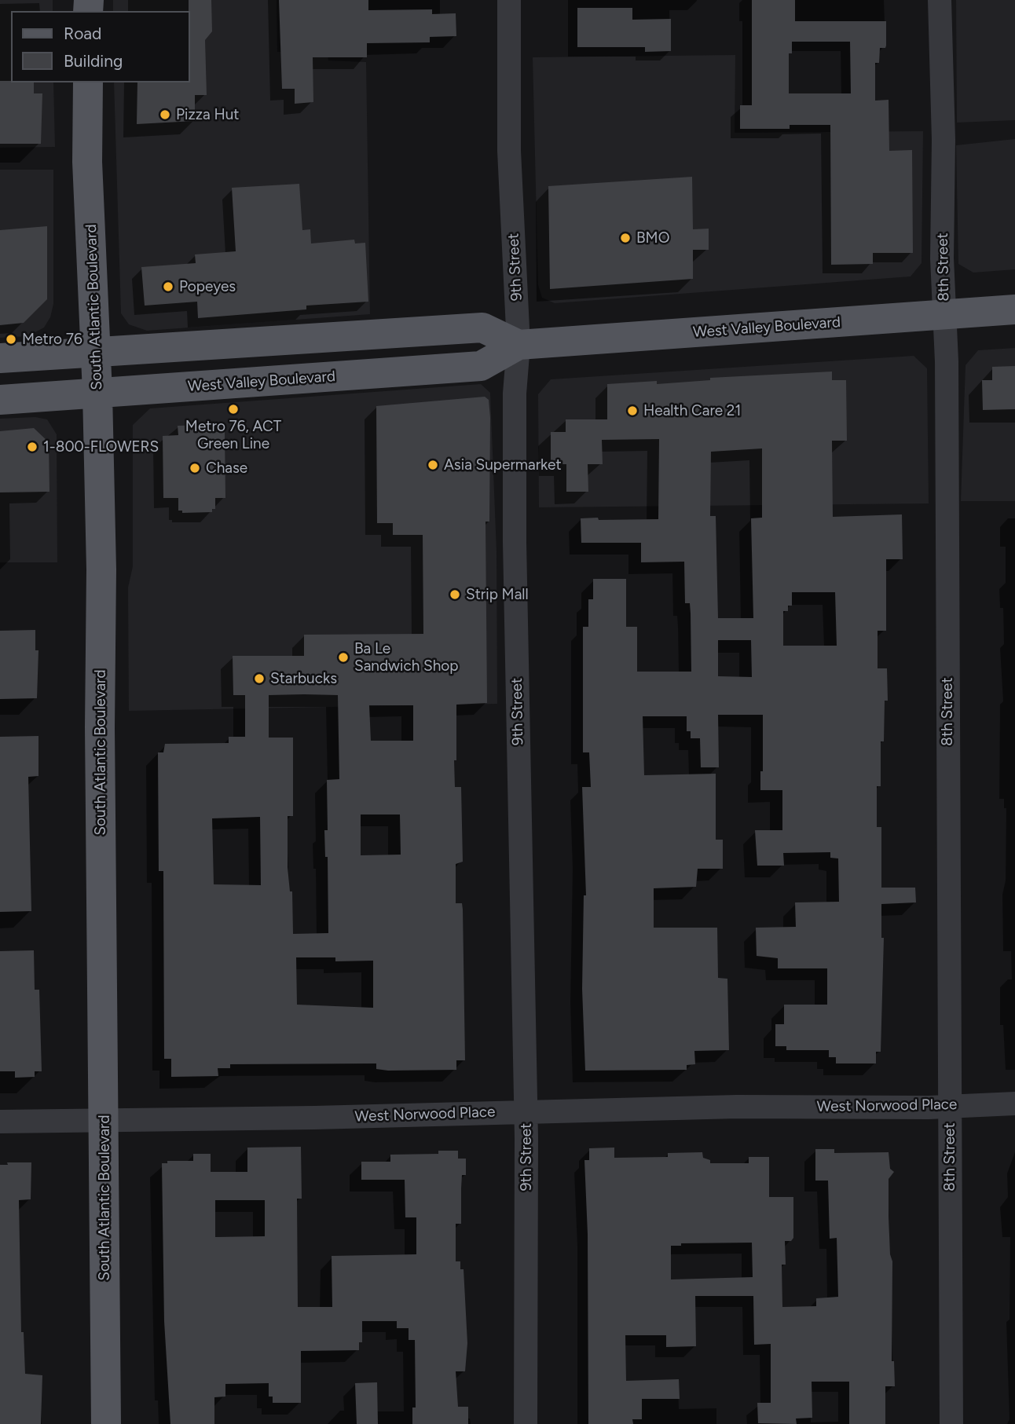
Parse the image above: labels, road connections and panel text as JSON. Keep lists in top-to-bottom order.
{
  "streets": {
    "main road": ["South Atlantic Boulevard", "West Valley Boulevard"],
    "street": ["9th Street", "8th Street", "West Norwood Place"]
  },
  "crossings": [
    ["9th Street", "West Valley Boulevard"],
    ["9th Street", "West Norwood Place"],
    ["8th Street", "West Valley Boulevard"],
    ["8th Street", "West Norwood Place"],
    ["South Atlantic Boulevard", "West Valley Boulevard"],
    ["South Atlantic Boulevard", "West Norwood Place"]
  ],
  "places": [
    "Pizza Hut",
    "BMO",
    "Popeyes",
    "Metro 76",
    "Metro 76, ACT Green Line",
    "Health Care 21",
    "1-800-FLOWERS",
    "Asia Supermarket",
    "Chase",
    "Strip Mall",
    "Ba Le Sandwich Shop",
    "Starbucks"
  ],
  "legend": ["Road", "Building"]
}
